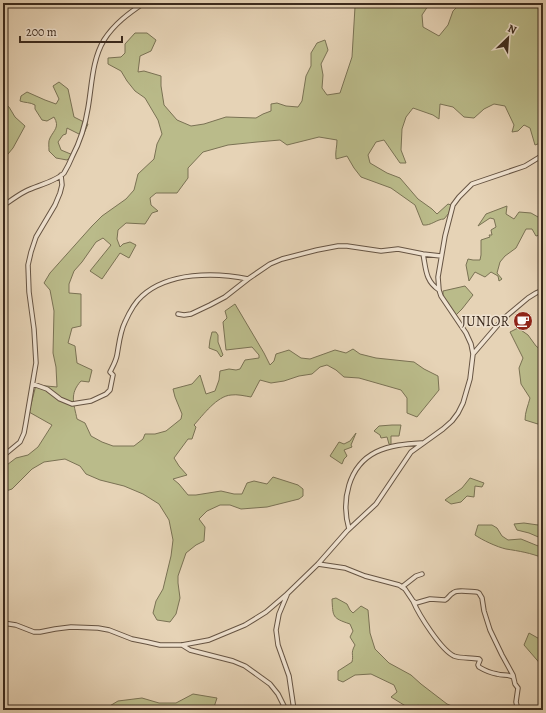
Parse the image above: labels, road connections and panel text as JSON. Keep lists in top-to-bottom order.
{
  "places": {
    "cafe": ["JUNIOR"]
  },
  "scale_bar": "200 m",
  "north": "top right"
}
